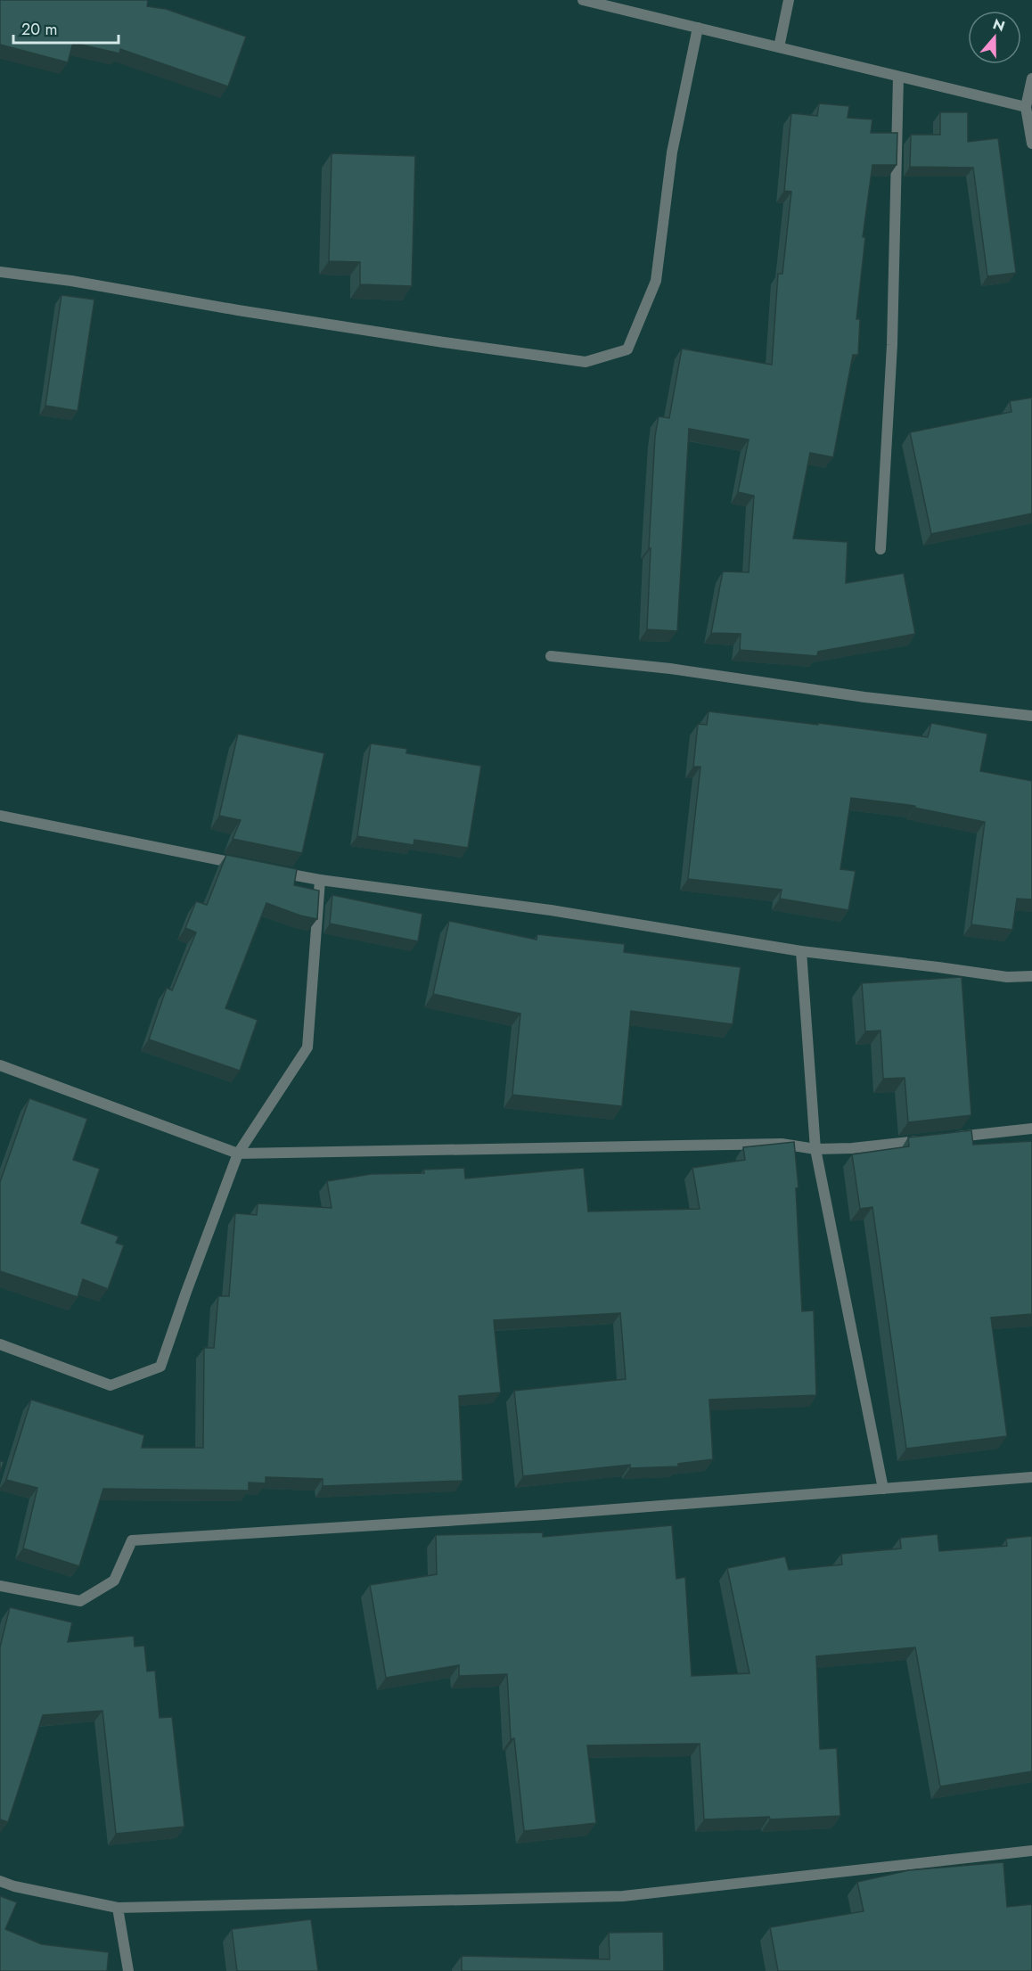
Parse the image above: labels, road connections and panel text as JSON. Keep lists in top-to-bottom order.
{
  "scale_bar": "20 m",
  "north": "top"
}
